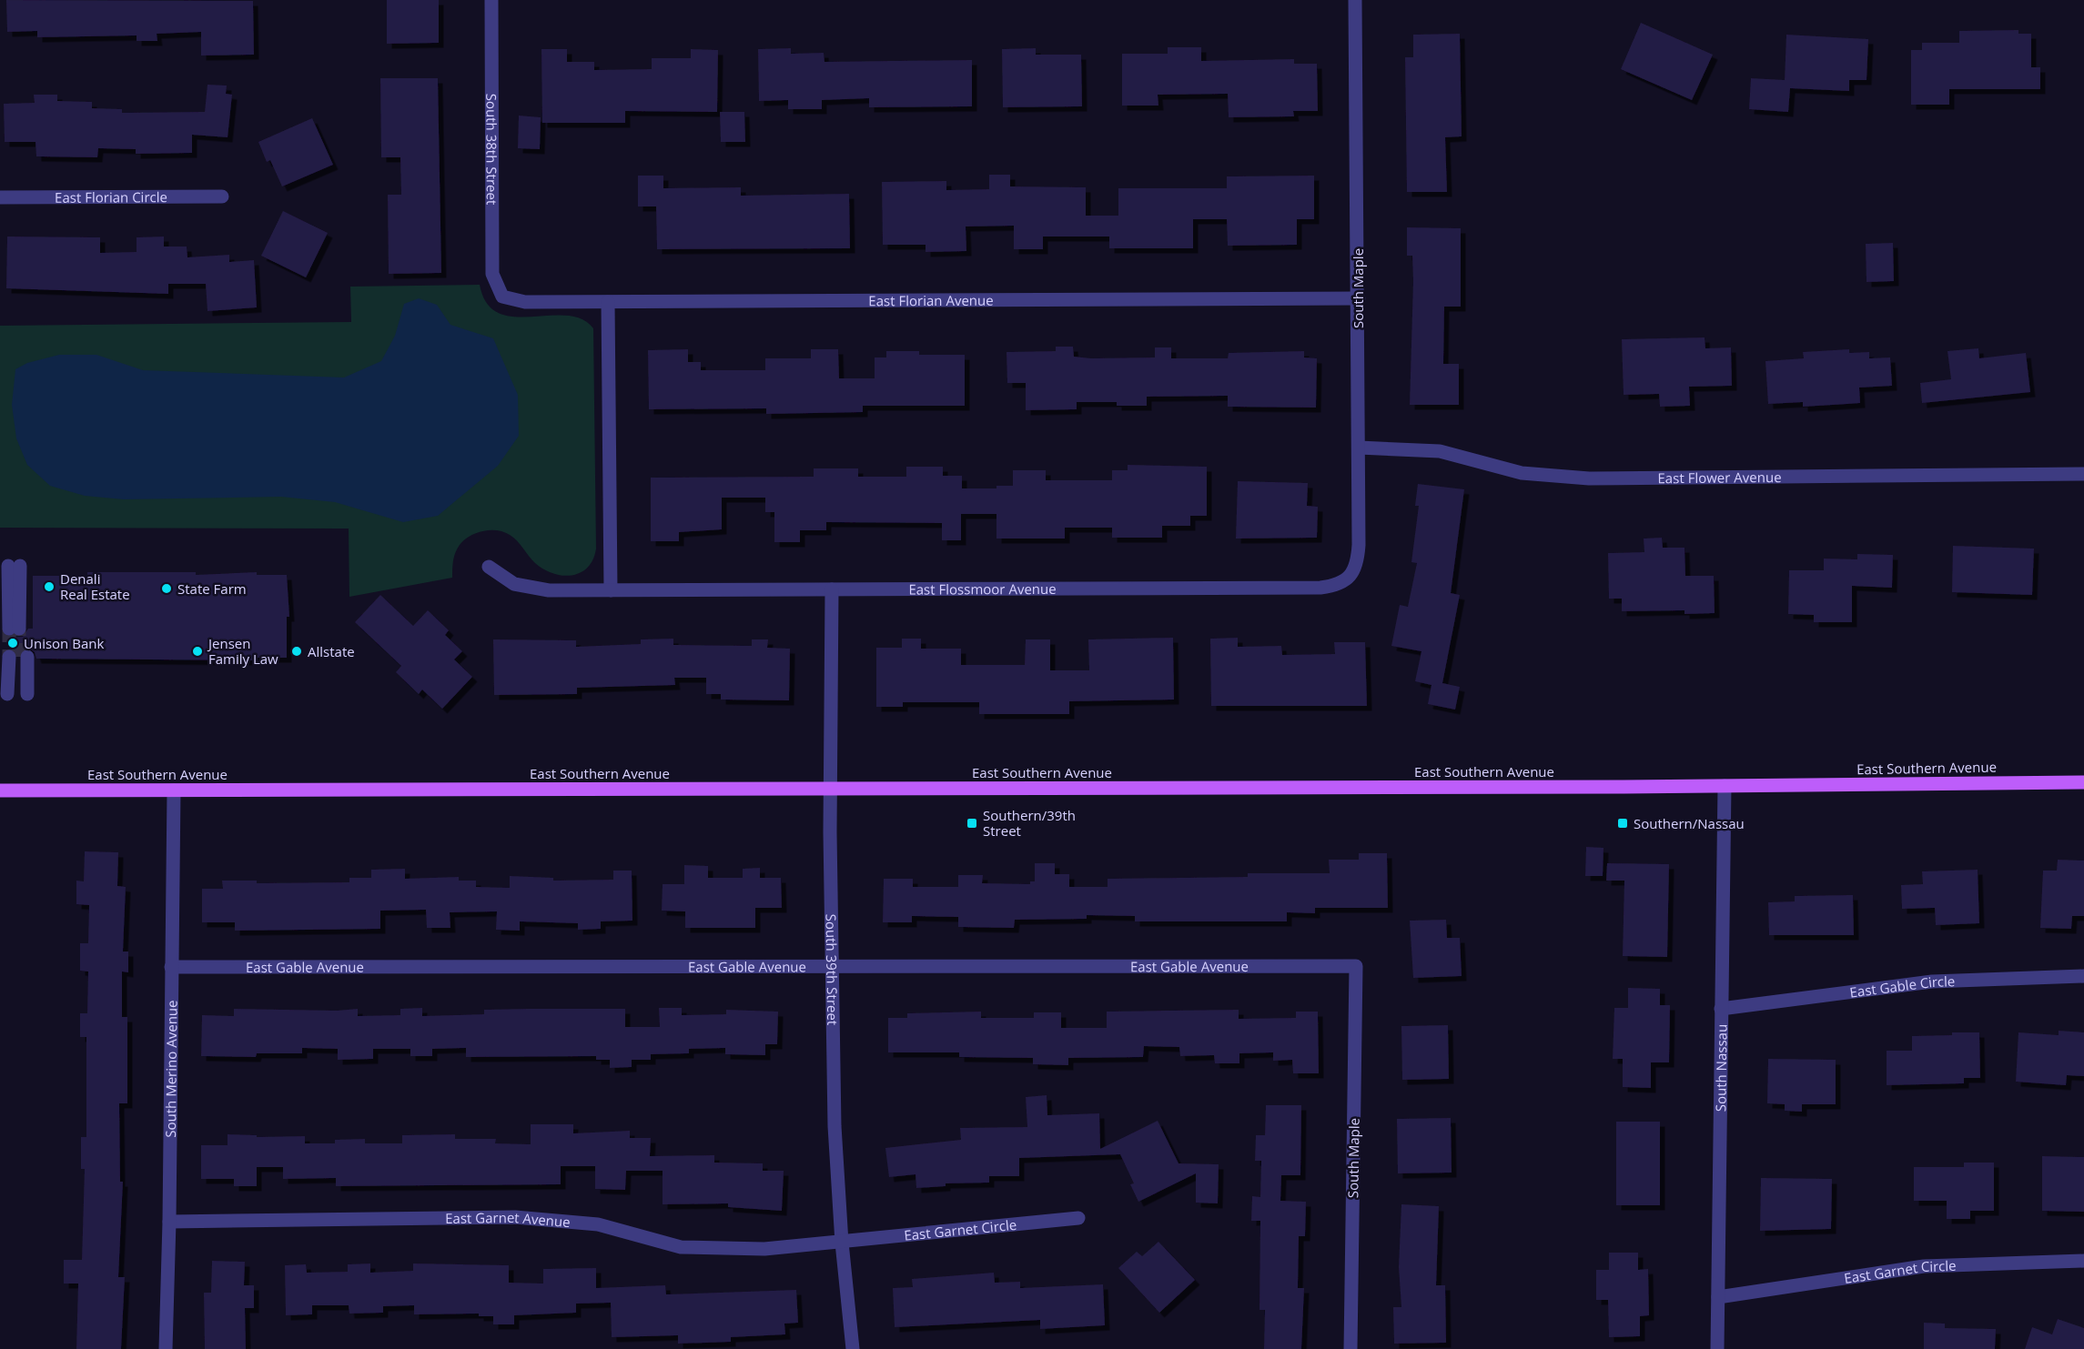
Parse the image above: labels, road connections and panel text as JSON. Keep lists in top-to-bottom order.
{
  "streets": {
    "main road": ["East Southern Avenue"],
    "street": [
      "South 38th Street",
      "East Florian Circle",
      "South Maple",
      "East Florian Avenue",
      "East Flower Avenue",
      "East Flossmoor Avenue",
      "East Gable Avenue",
      "South 39th Street",
      "East Gable Circle",
      "South Nassau",
      "South Merino Avenue",
      "East Garnet Avenue",
      "East Garnet Circle"
    ]
  },
  "crossings": [
    ["South 38th Street", "East Florian Avenue"],
    ["South Maple", "East Florian Avenue"],
    ["South Maple", "East Flower Avenue"],
    ["South Maple", "East Flossmoor Avenue"],
    ["South Maple", "East Gable Avenue"],
    ["East Flossmoor Avenue", "South 39th Street"],
    ["East Southern Avenue", "South 39th Street"],
    ["East Southern Avenue", "South Nassau"],
    ["East Southern Avenue", "South Merino Avenue"],
    ["East Gable Avenue", "South 39th Street"],
    ["East Gable Avenue", "South Merino Avenue"],
    ["South 39th Street", "East Garnet Avenue"],
    ["South 39th Street", "East Garnet Circle"],
    ["East Gable Circle", "South Nassau"],
    ["South Nassau", "East Garnet Circle"],
    ["South Merino Avenue", "East Garnet Avenue"],
    ["East Garnet Avenue", "East Garnet Circle"]
  ],
  "places": {
    "other": [
      "Denali Real Estate",
      "State Farm",
      "Unison Bank",
      "Jensen Family Law",
      "Allstate"
    ],
    "transit": ["Southern/39th Street", "Southern/Nassau"]
  }
}
